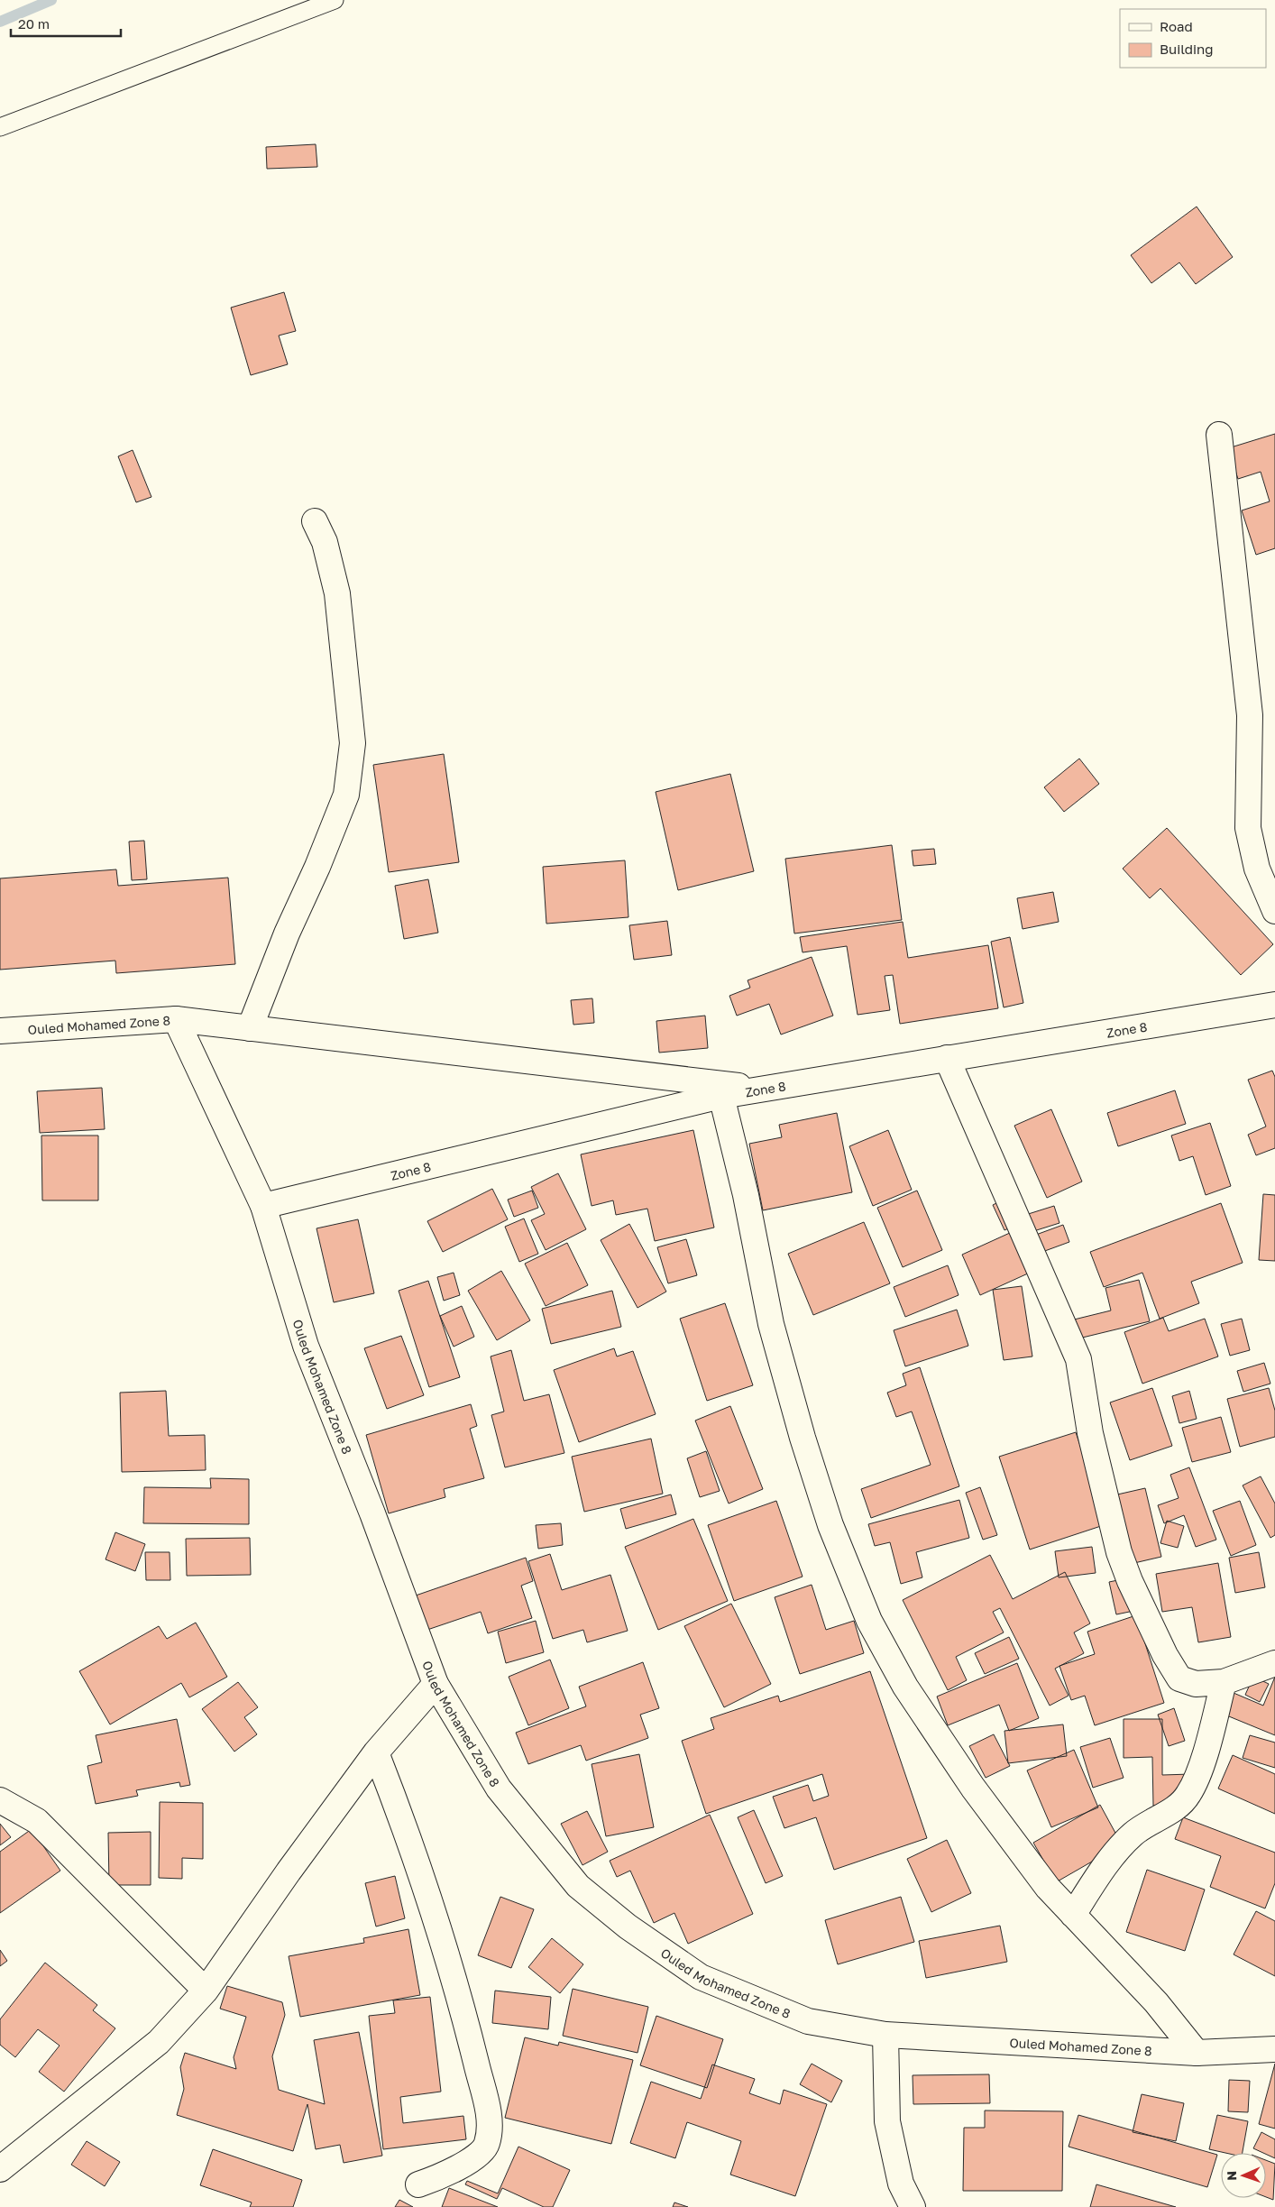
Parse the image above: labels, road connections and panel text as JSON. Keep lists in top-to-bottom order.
{
  "streets": {
    "street": ["Ouled Mohamed Zone 8", "Zone 8"]
  },
  "crossings": [
    ["Ouled Mohamed Zone 8", "Zone 8"]
  ],
  "legend": ["Road", "Building"],
  "scale_bar": "20 m",
  "north": "left"
}
